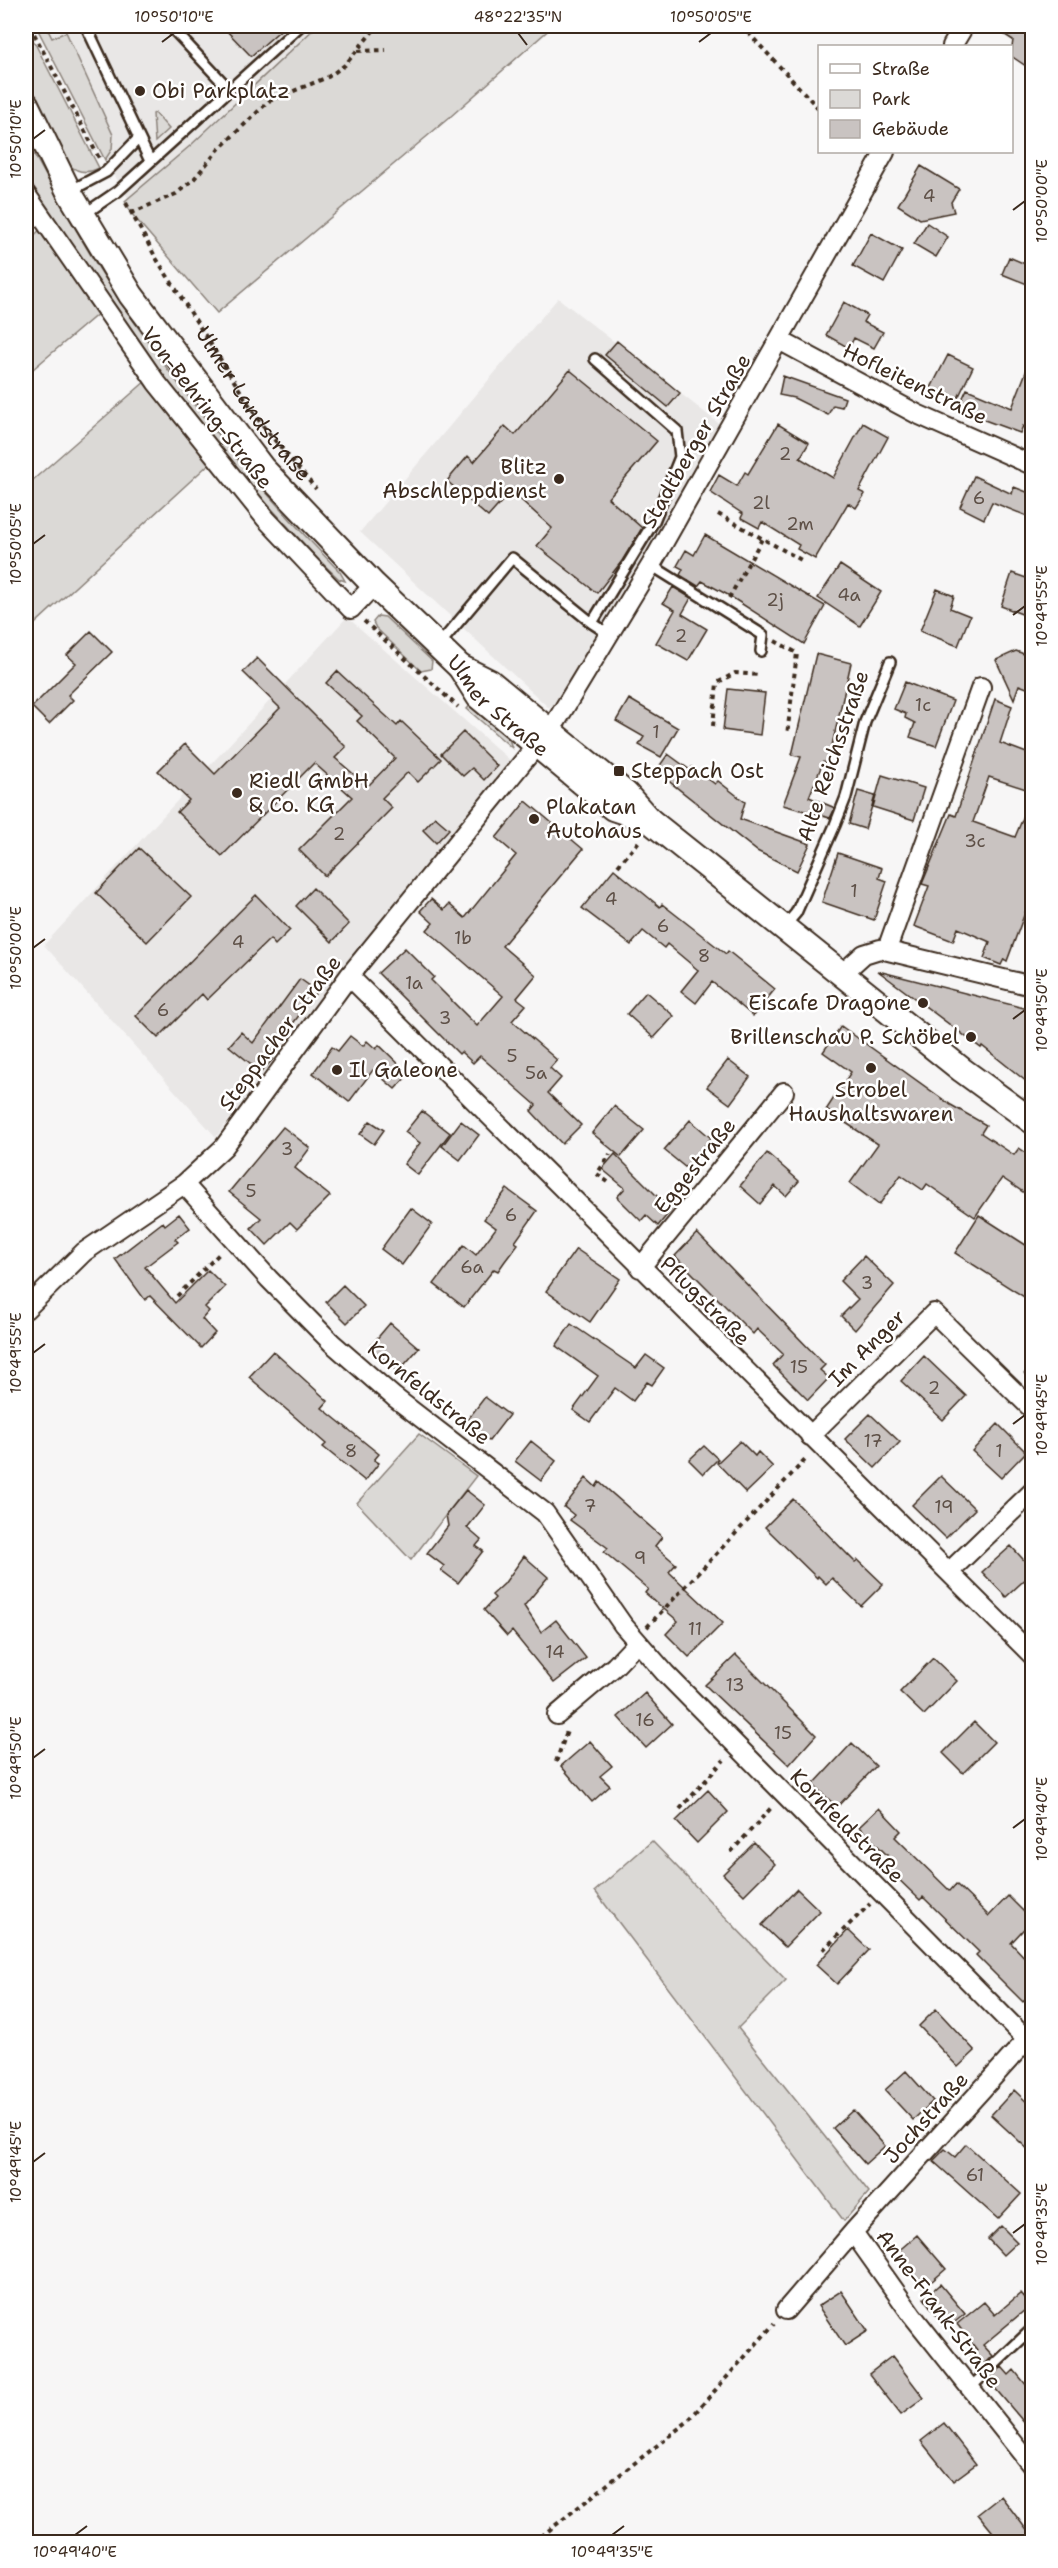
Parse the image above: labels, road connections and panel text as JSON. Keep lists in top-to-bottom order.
{
  "streets": {
    "street": [
      "Hofleitenstraße",
      "Ulmer Landstraße",
      "Von-Behring-Straße",
      "Stadtberger Straße",
      "Ulmer Straße",
      "Steppacher Straße",
      "Eggestraße",
      "Pflugstraße",
      "Im Anger",
      "Kornfeldstraße",
      "Jochstraße",
      "Anne-Frank-Straße"
    ],
    "lane": ["Alte Reichsstraße"]
  },
  "crossings": [
    ["Hofleitenstraße", "Stadtberger Straße"],
    ["Ulmer Landstraße", "Von-Behring-Straße"],
    ["Ulmer Landstraße", "Ulmer Straße"],
    ["Stadtberger Straße", "Ulmer Straße"],
    ["Stadtberger Straße", "Steppacher Straße"],
    ["Ulmer Straße", "Alte Reichsstraße"],
    ["Ulmer Straße", "Steppacher Straße"],
    ["Steppacher Straße", "Pflugstraße"],
    ["Steppacher Straße", "Kornfeldstraße"],
    ["Eggestraße", "Pflugstraße"],
    ["Pflugstraße", "Im Anger"],
    ["Kornfeldstraße", "Jochstraße"],
    ["Jochstraße", "Anne-Frank-Straße"]
  ],
  "places": {
    "other": [
      "Obi Parkplatz",
      "Blitz Abschleppdienst",
      "Riedl GmbH & Co. KG",
      "Plakatan Autohaus",
      "Eiscafe Dragone",
      "Brillenschau P. Schöbel",
      "Strobel Haushaltswaren",
      "Il Galeone"
    ],
    "transit": ["Steppach Ost"]
  },
  "house_numbers": [
    "4",
    "2",
    "6",
    "2l",
    "2m",
    "4a",
    "2j",
    "2",
    "1c",
    "1",
    "2",
    "3c",
    "1",
    "4",
    "6",
    "1b",
    "4",
    "8",
    "1a",
    "6",
    "3",
    "5",
    "5a",
    "3",
    "5",
    "6",
    "6a",
    "3",
    "15",
    "2",
    "17",
    "8",
    "1",
    "7",
    "19",
    "9",
    "11",
    "14",
    "13",
    "16",
    "15",
    "61"
  ],
  "legend": ["Straße", "Park", "Gebäude"],
  "coordinates": [
    "10°50'10\"E",
    "48°22'35\"N",
    "10°50'05\"E",
    "10°50'00\"E",
    "10°49'55\"E",
    "10°49'50\"E",
    "10°49'45\"E",
    "10°49'40\"E",
    "10°49'35\"E"
  ]
}
